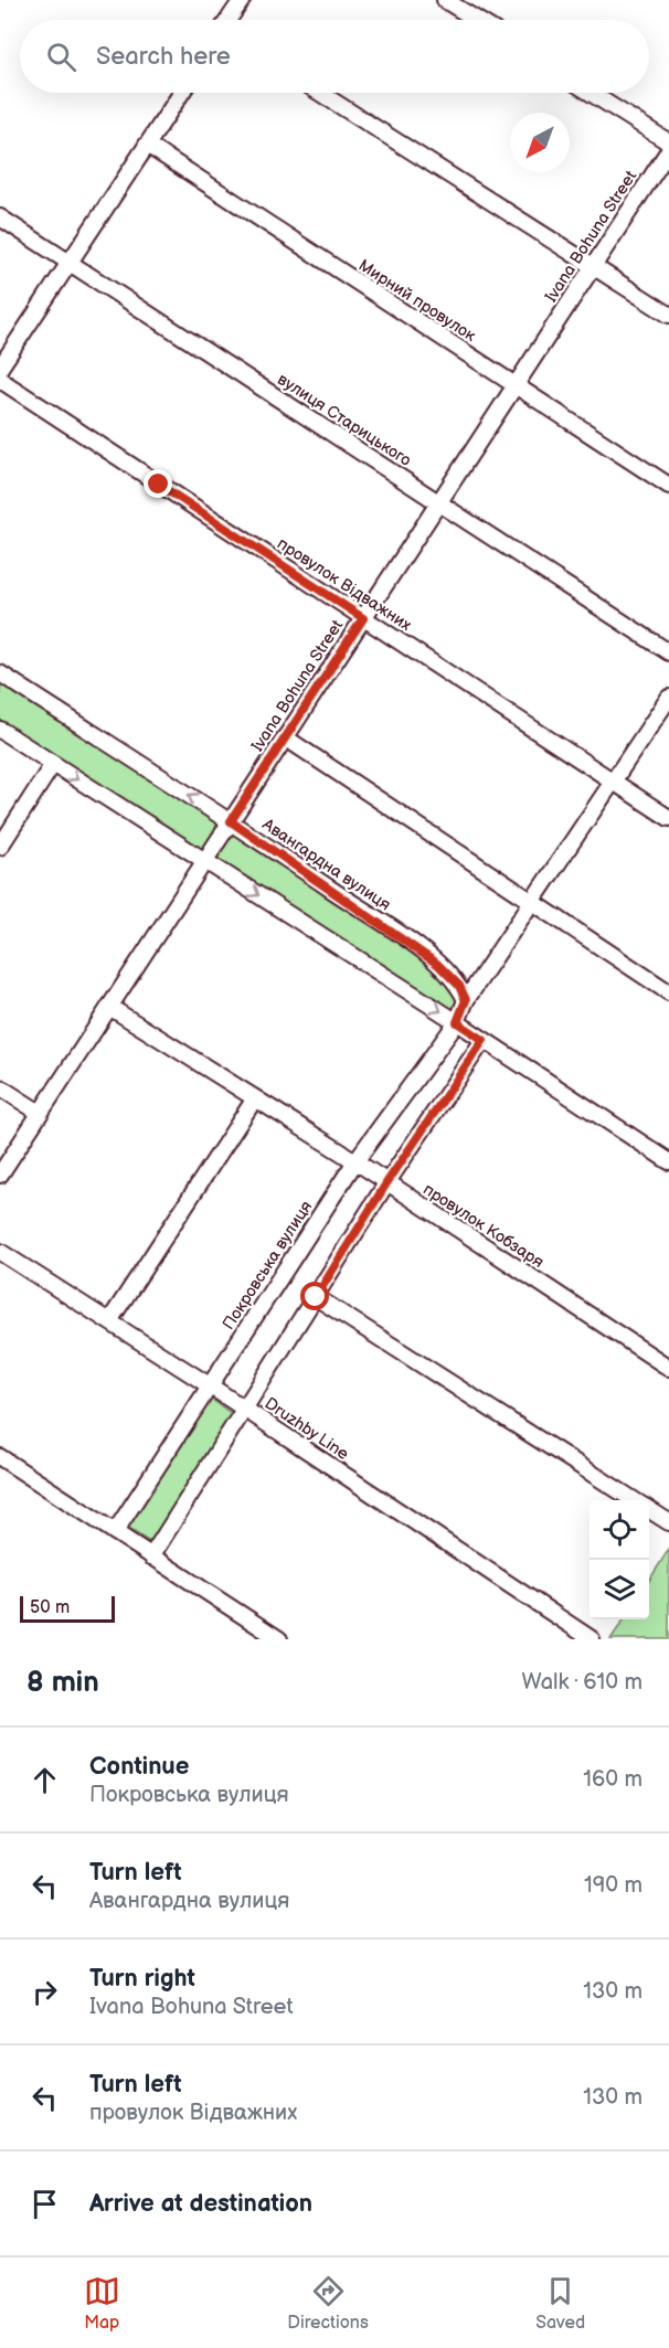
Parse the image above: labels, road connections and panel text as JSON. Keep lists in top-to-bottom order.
{
  "streets": {
    "street": [
      "Ivana Bohuna Street",
      "Мирний провулок",
      "вулиця Старицького",
      "провулок Відважних",
      "Авангардна вулиця",
      "провулок Кобзаря",
      "Покровська вулиця",
      "Druzhby Line"
    ]
  },
  "crossings": [
    ["Ivana Bohuna Street", "Мирний провулок"],
    ["Ivana Bohuna Street", "вулиця Старицького"],
    ["Ivana Bohuna Street", "провулок Відважних"],
    ["Ivana Bohuna Street", "Авангардна вулиця"],
    ["Ivana Bohuna Street", "провулок Кобзаря"],
    ["провулок Кобзаря", "Покровська вулиця"],
    ["Покровська вулиця", "Druzhby Line"]
  ],
  "scale_bar": "50 m",
  "north": "bottom left",
  "page": {
    "search": "Search here",
    "scale": "50 m",
    "heading": ["8 min", "Walk · 610 m"],
    "list": [
      ["Continue", "Покровська вулиця", "160 m"],
      ["Turn left", "Авангардна вулиця", "190 m"],
      ["Turn right", "Ivana Bohuna Street", "130 m"],
      ["Turn left", "провулок Відважних", "130 m"],
      "Arrive at destination"
    ],
    "nav": ["Map", "Directions", "Saved"]
  }
}
